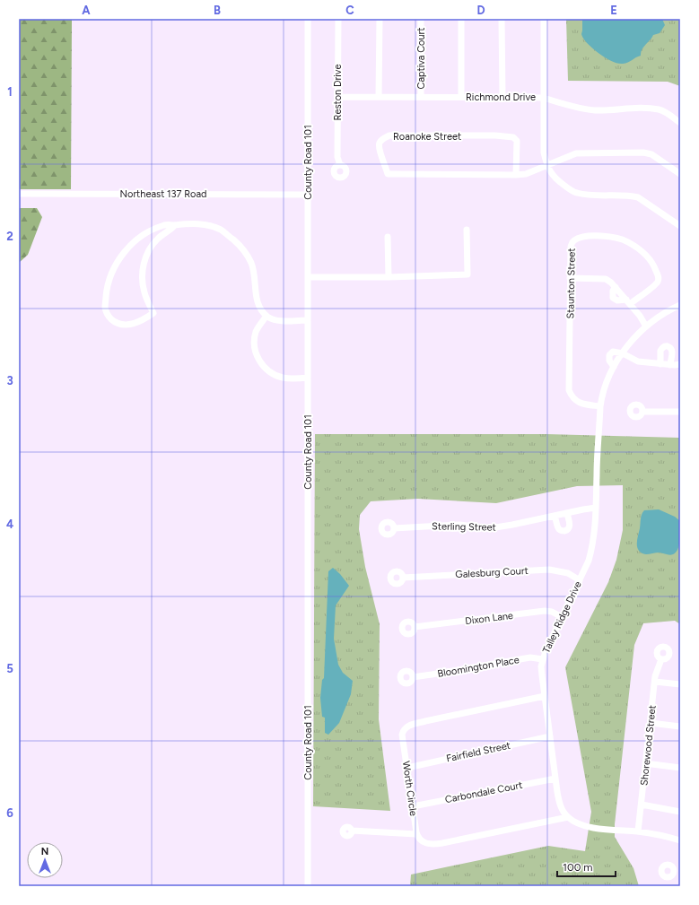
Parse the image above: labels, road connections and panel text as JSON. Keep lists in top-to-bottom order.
{
  "streets": {
    "street": [
      "Captiva Court",
      "Reston Drive",
      "Richmond Drive",
      "Roanoke Street",
      "County Road 101",
      "Northeast 137 Road",
      "Staunton Street",
      "Sterling Street",
      "Galesburg Court",
      "Talley Ridge Drive",
      "Dixon Lane",
      "Bloomington Place",
      "Shorewood Street",
      "Fairfield Street",
      "Worth Circle",
      "Carbondale Court"
    ]
  },
  "crossings": [
    ["Captiva Court", "Richmond Drive"],
    ["Reston Drive", "Richmond Drive"],
    ["County Road 101", "Northeast 137 Road"],
    ["Staunton Street", "Talley Ridge Drive"],
    ["Sterling Street", "Talley Ridge Drive"],
    ["Galesburg Court", "Talley Ridge Drive"],
    ["Talley Ridge Drive", "Dixon Lane"],
    ["Talley Ridge Drive", "Bloomington Place"],
    ["Talley Ridge Drive", "Fairfield Street"],
    ["Talley Ridge Drive", "Worth Circle"],
    ["Talley Ridge Drive", "Carbondale Court"],
    ["Fairfield Street", "Worth Circle"],
    ["Worth Circle", "Carbondale Court"]
  ],
  "scale_bar": "100 m",
  "north": "top",
  "grid": {
    "columns": [
      "A",
      "B",
      "C",
      "D",
      "E"
    ],
    "rows": [
      "1",
      "2",
      "3",
      "4",
      "5",
      "6"
    ]
  }
}
